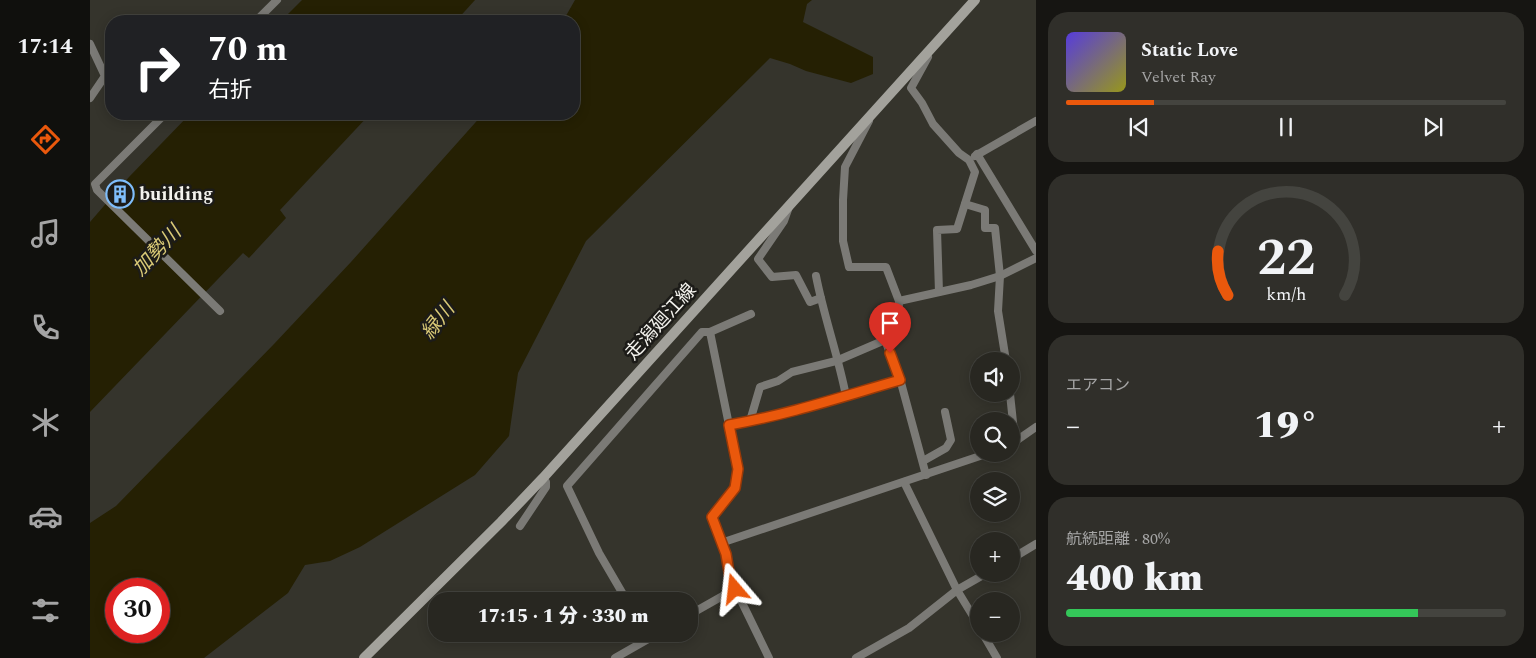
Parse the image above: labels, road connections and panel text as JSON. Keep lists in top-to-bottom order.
{
  "streets": {
    "main road": ["走潟廻江線"]
  },
  "water": ["加勢川", "緑川"],
  "places": {
    "building": ["building"]
  },
  "page": {
    "tabs": "17:14",
    "turn": ["70 m", "右折"],
    "song": ["Static Love", "Velvet Ray"],
    "tile": [
      "エアコン",
      ["航続距離 · 80%", "400 km"]
    ],
    "map_buttons": ["+", "−"],
    "heat": ["−", "19°", "+"],
    "limit": "30",
    "trip": "17:15 · 1 分 · 330 m",
    "gauge": ["22", "km/h"]
  }
}
